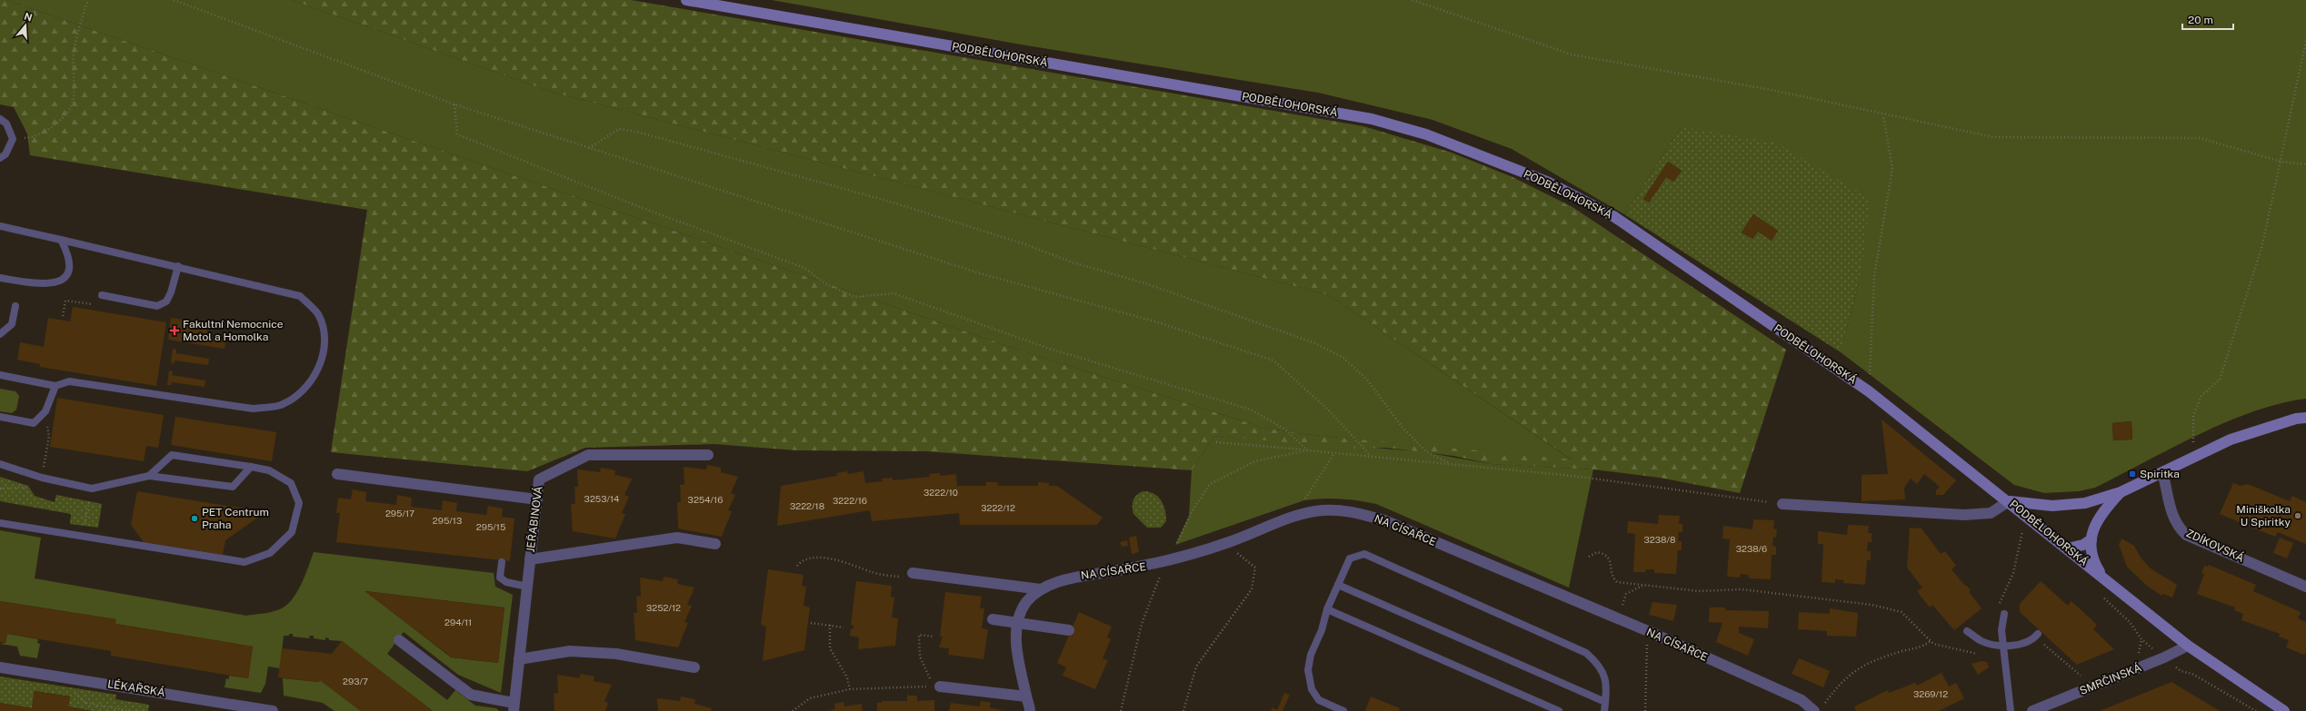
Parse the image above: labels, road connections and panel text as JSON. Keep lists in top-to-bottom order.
{
  "streets": {
    "street": [
      "PODBĚLOHORSKÁ",
      "JEŘABINOVÁ",
      "NA CÍSAŘCE",
      "ZDÍKOVSKÁ",
      "SMRČINSKÁ",
      "LÉKAŘSKÁ"
    ]
  },
  "crossings": [
    ["PODBĚLOHORSKÁ", "SMRČINSKÁ"]
  ],
  "places": {
    "health": ["Fakultní Nemocnice Motol a Homolka"],
    "transit": ["Spiritka"],
    "other": ["Miniškolka U Spiritky", "PET Centrum Praha"]
  },
  "house_numbers": [
    "3222/10",
    "3253/14",
    "3254/16",
    "3222/16",
    "3222/18",
    "3222/12",
    "295/17",
    "295/13",
    "295/15",
    "3238/8",
    "3238/6",
    "3252/12",
    "294/11",
    "293/7",
    "3269/12"
  ],
  "scale_bar": "20 m",
  "north": "top"
}
